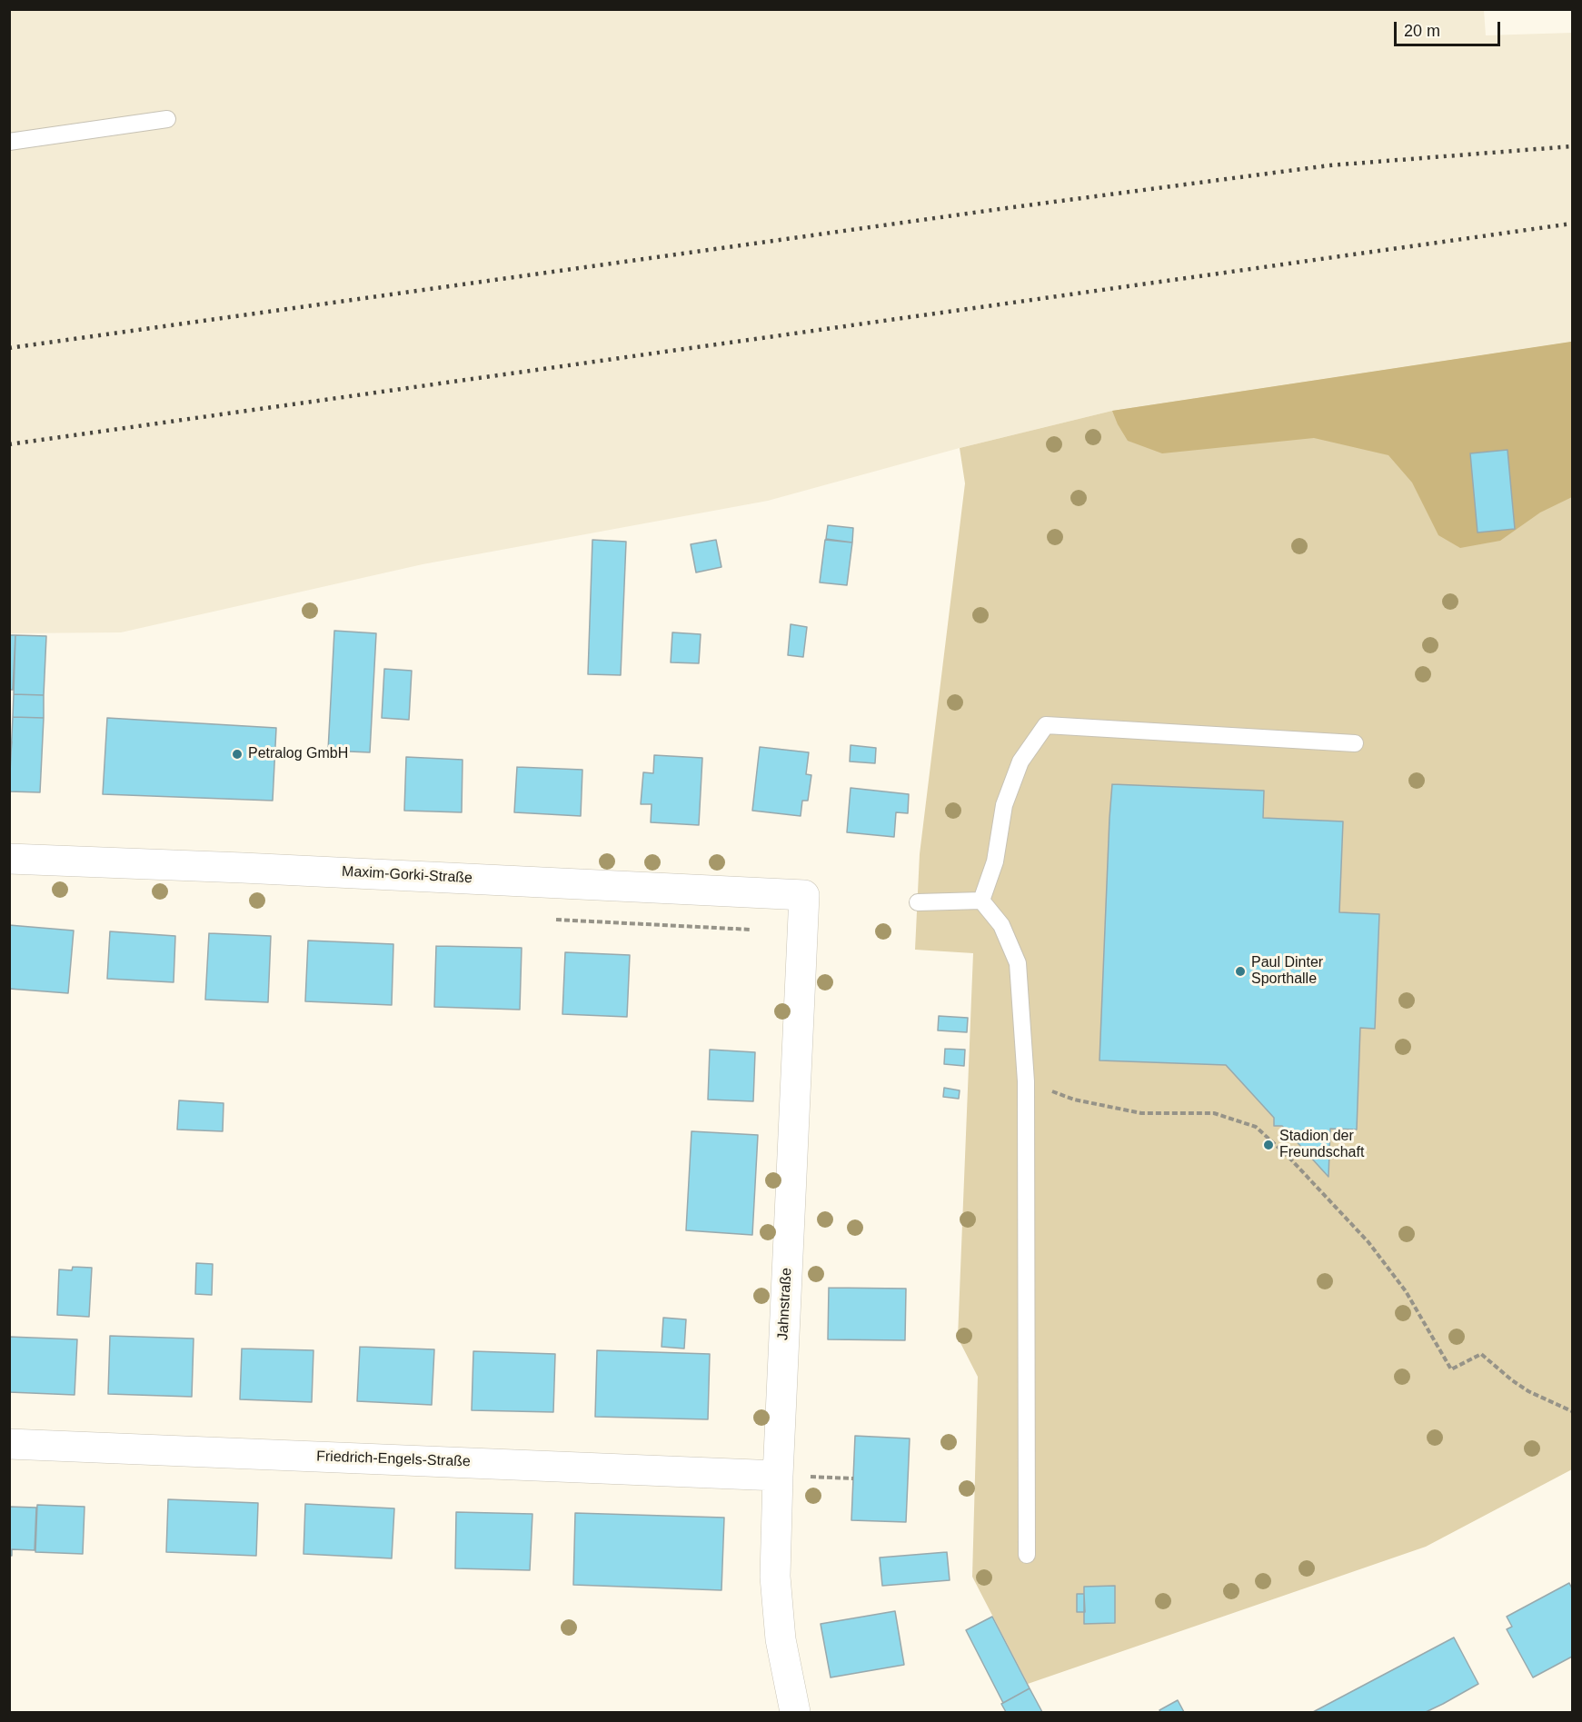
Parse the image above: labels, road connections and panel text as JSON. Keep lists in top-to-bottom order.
{
  "streets": {
    "street": ["Maxim-Gorki-Straße", "Jahnstraße", "Friedrich-Engels-Straße"]
  },
  "crossings": [
    ["Maxim-Gorki-Straße", "Jahnstraße"],
    ["Jahnstraße", "Friedrich-Engels-Straße"]
  ],
  "places": ["Petralog GmbH", "Paul Dinter Sporthalle", "Stadion der Freundschaft"],
  "scale_bar": "20 m"
}
